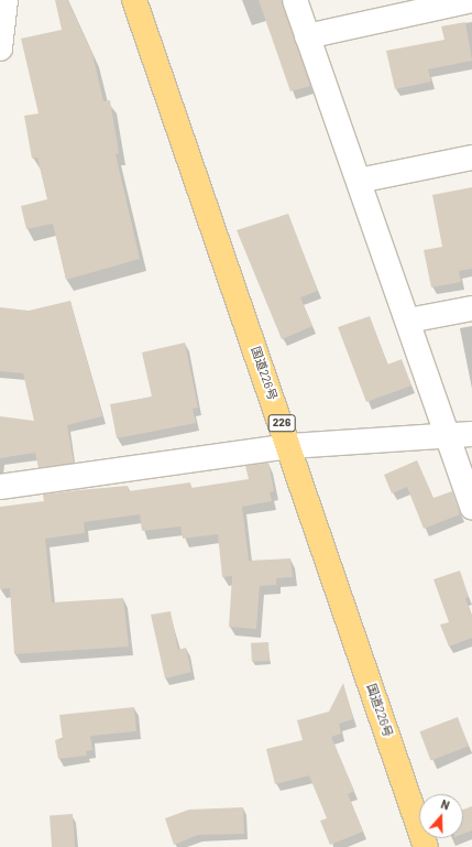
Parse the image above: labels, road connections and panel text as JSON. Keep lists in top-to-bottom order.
{
  "streets": {
    "highway": ["国道226号", "226"]
  },
  "north": "top"
}
